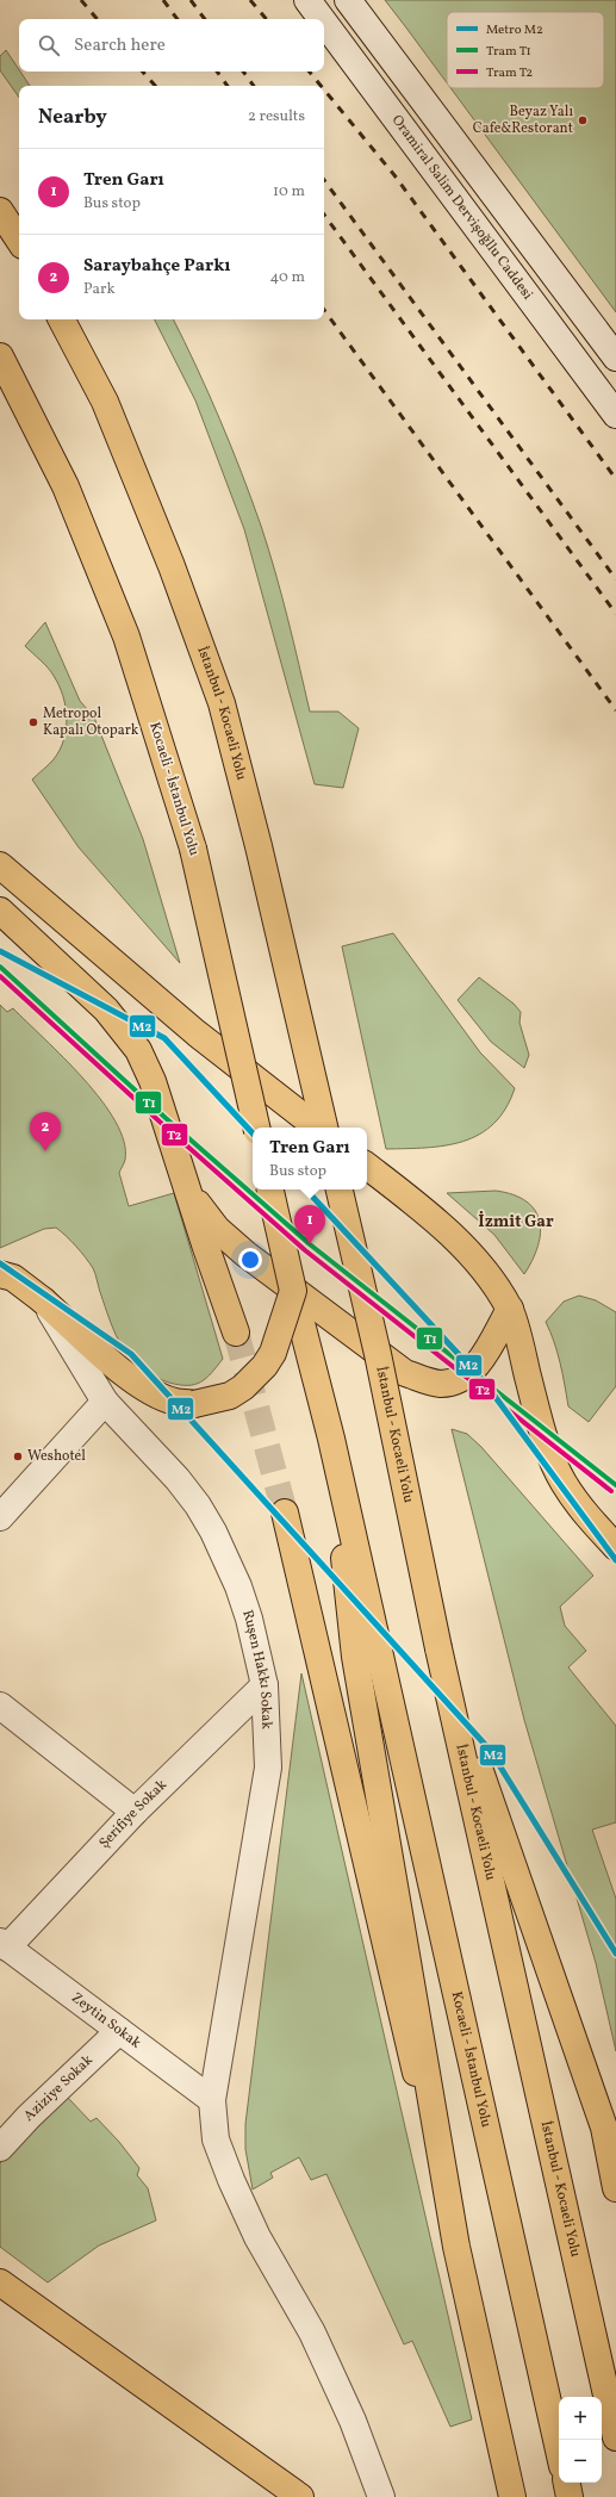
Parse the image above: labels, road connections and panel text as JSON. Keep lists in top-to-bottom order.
{
  "streets": {
    "main road": ["İstanbul - Kocaeli Yolu", "Kocaeli - İstanbul Yolu"],
    "street": [
      "Oramiral Salim Dervişoğllu Caddesi",
      "Ruşen Hakkı Sokak",
      "Şerifiye Sokak",
      "Zeytin Sokak",
      "Aziziye Sokak"
    ]
  },
  "crossings": [
    ["Ruşen Hakkı Sokak", "Şerifiye Sokak"],
    ["Ruşen Hakkı Sokak", "Zeytin Sokak"],
    ["Şerifiye Sokak", "Zeytin Sokak"],
    ["Zeytin Sokak", "Aziziye Sokak"]
  ],
  "districts": ["İzmit Gar"],
  "places": ["Beyaz Yalı Cafe&Restorant", "Metropol Kapalı Otopark", "Weshotel"],
  "lines": ["metro line M2", "tram line T1", "tram line T2"],
  "legend": ["Metro M2", "Tram T1", "Tram T2"],
  "page": {
    "search": "Search here",
    "heading": ["Nearby", "2 results"],
    "list": [
      {
        "mark": "1",
        "name": "Tren Garı",
        "note": "Bus stop",
        "value": "10 m"
      },
      {
        "mark": "2",
        "name": "Saraybahçe Parkı",
        "note": "Park",
        "value": "40 m"
      }
    ],
    "pins": ["2", "1"],
    "popup": ["Tren Garı", "Bus stop"],
    "map_buttons": ["+", "−"]
  }
}
